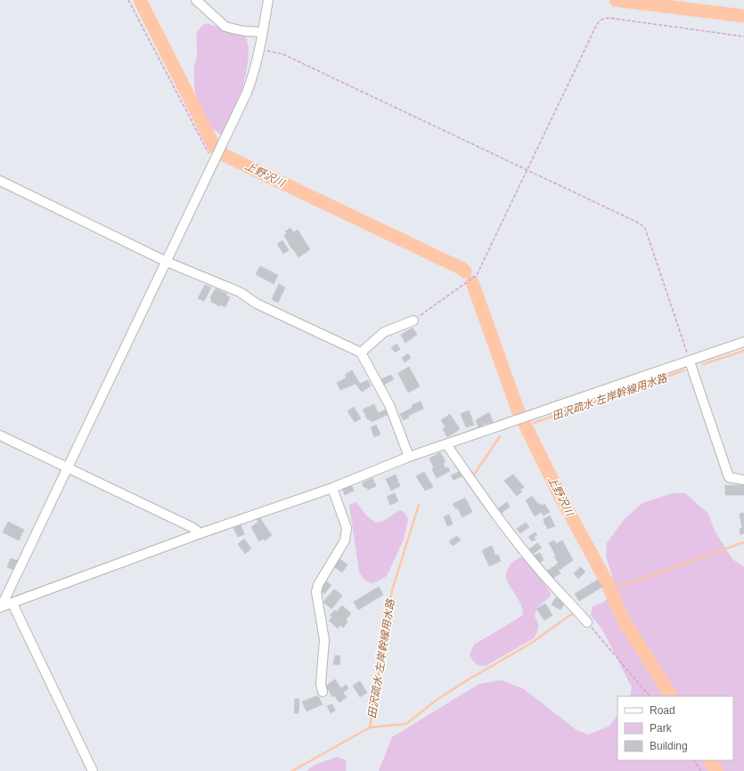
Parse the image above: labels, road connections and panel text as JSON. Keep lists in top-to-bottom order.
{
  "water": ["上野沢川", "田沢疏水 左岸幹線用水路"],
  "legend": ["Road", "Park", "Building"]
}
